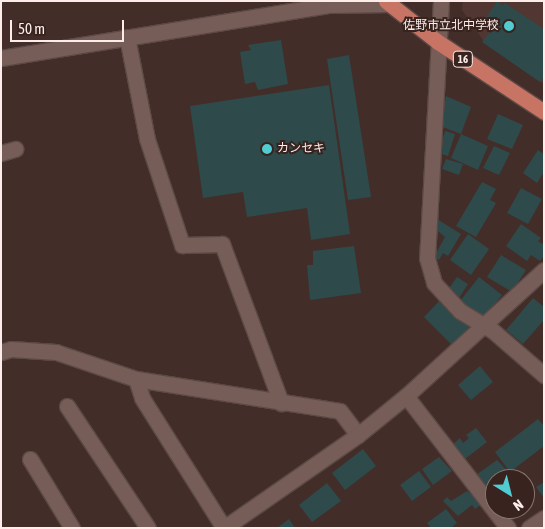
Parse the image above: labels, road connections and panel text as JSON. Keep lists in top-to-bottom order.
{
  "streets": {
    "main road": ["16"]
  },
  "places": ["佐野市立北中学校", "カンセキ"],
  "scale_bar": "50 m",
  "north": "bottom right"
}
